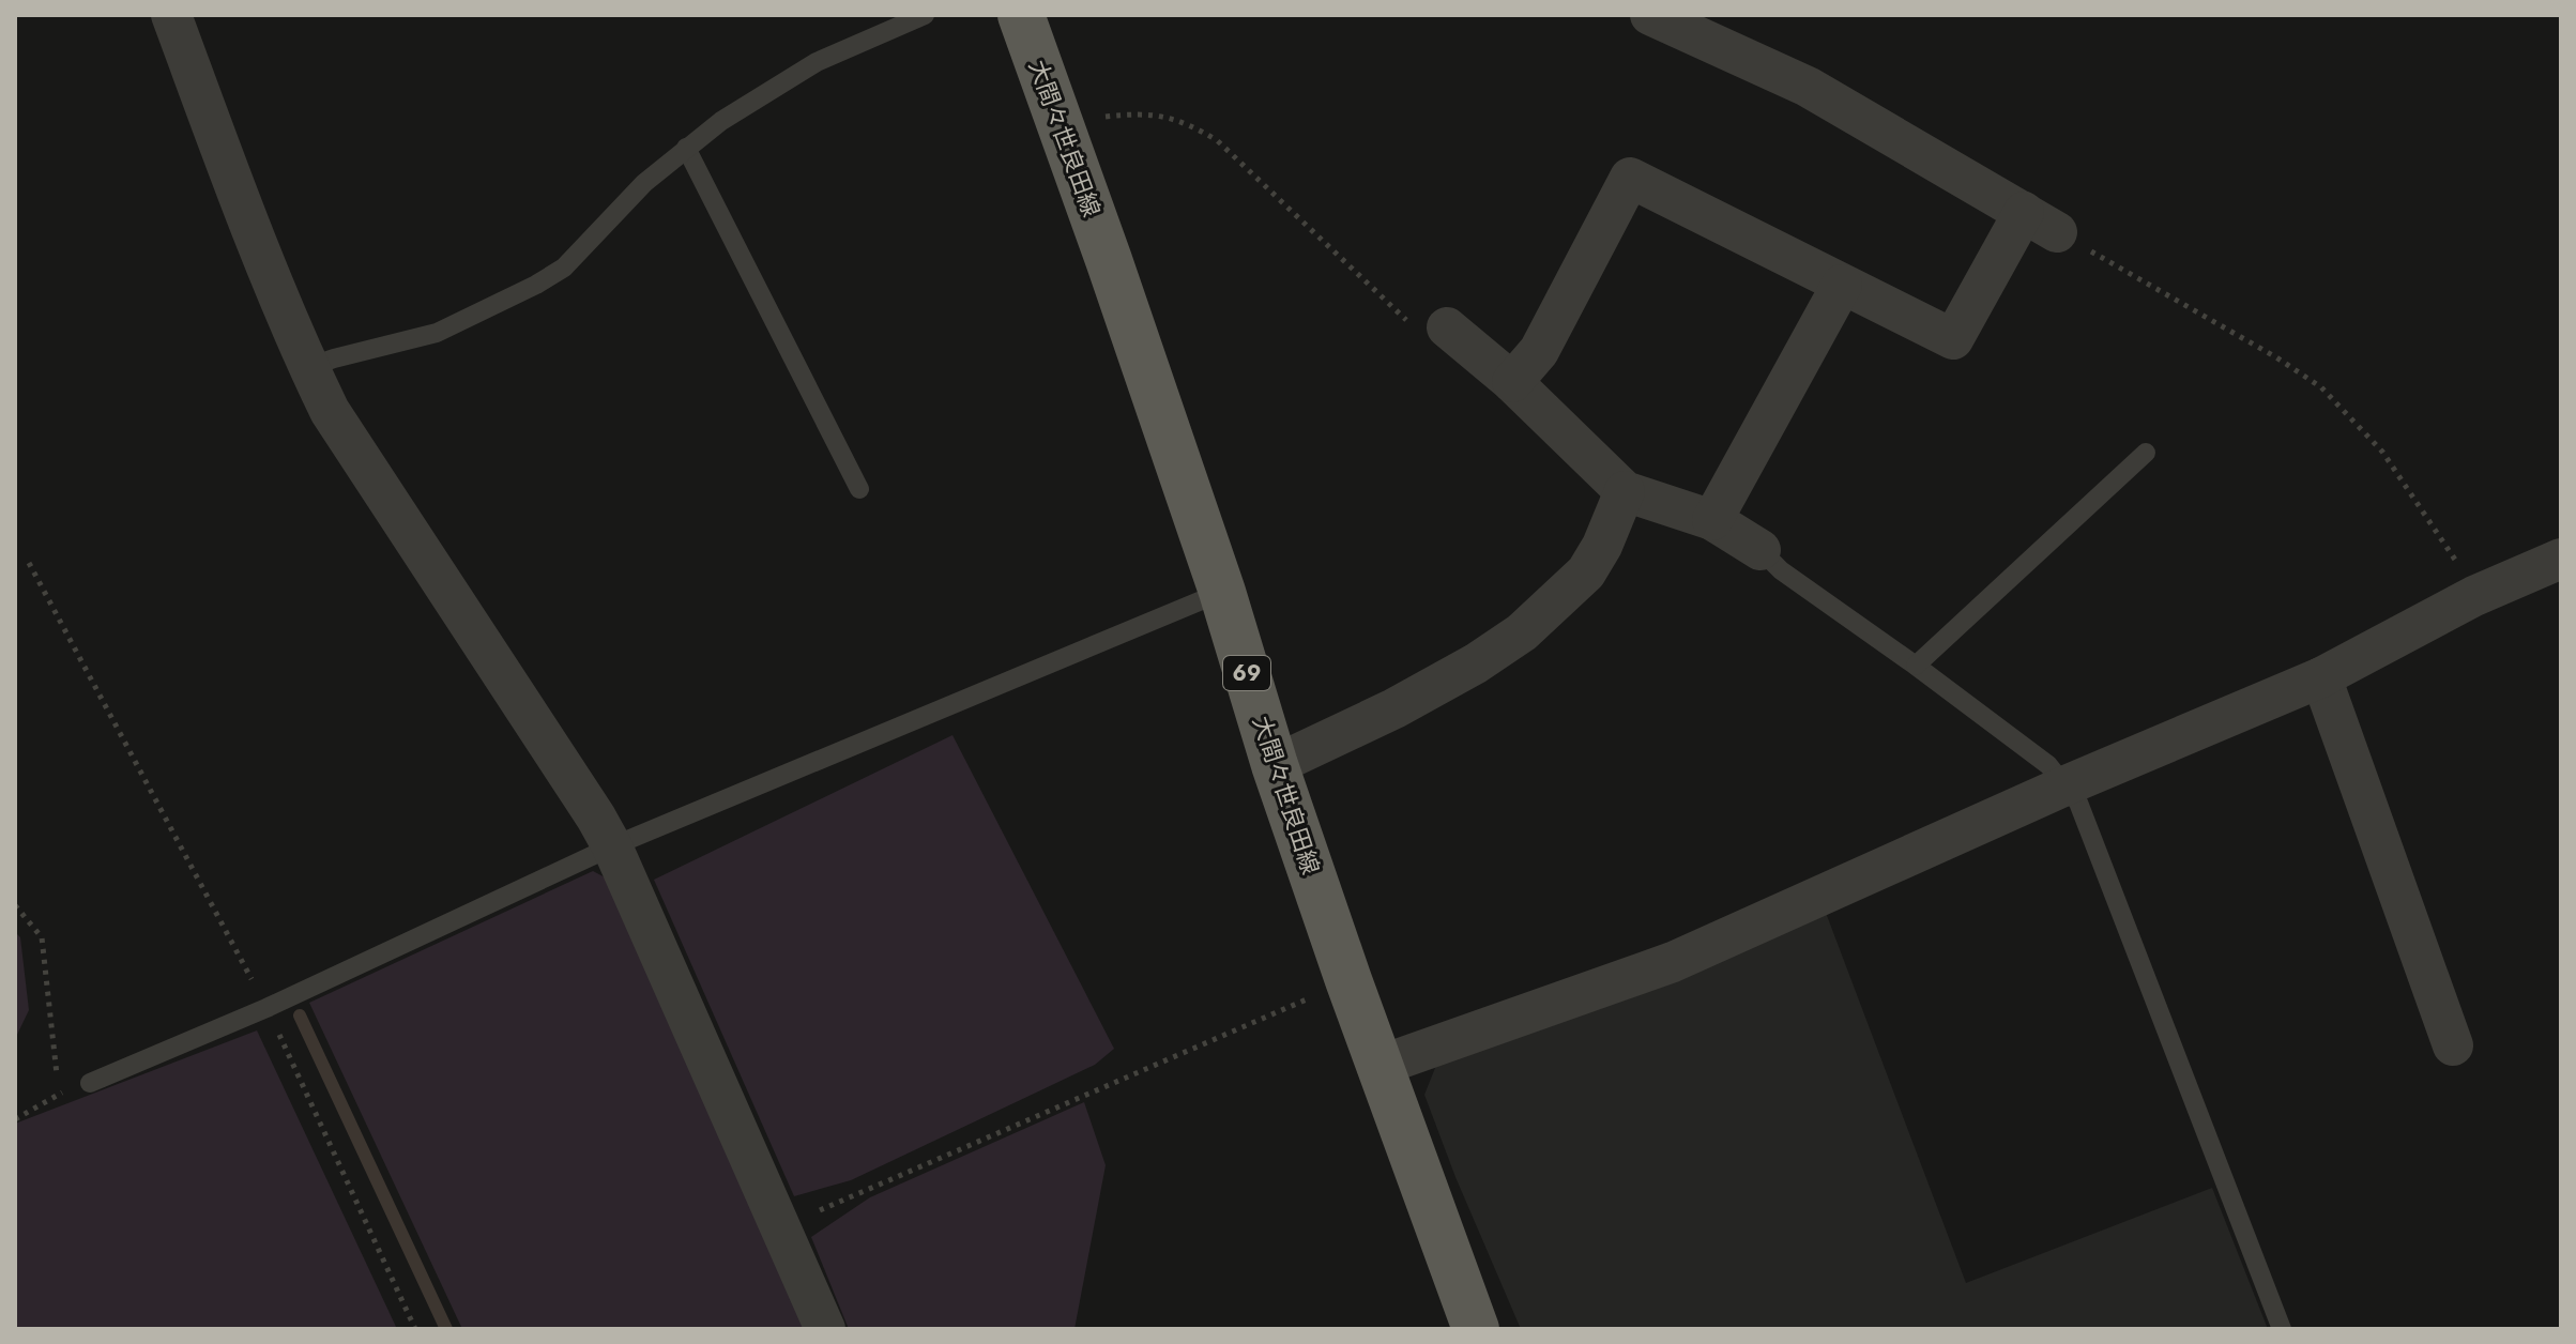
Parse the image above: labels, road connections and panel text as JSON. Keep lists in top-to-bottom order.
{
  "streets": {
    "main road": ["大間々世良田線", "69"]
  }
}
